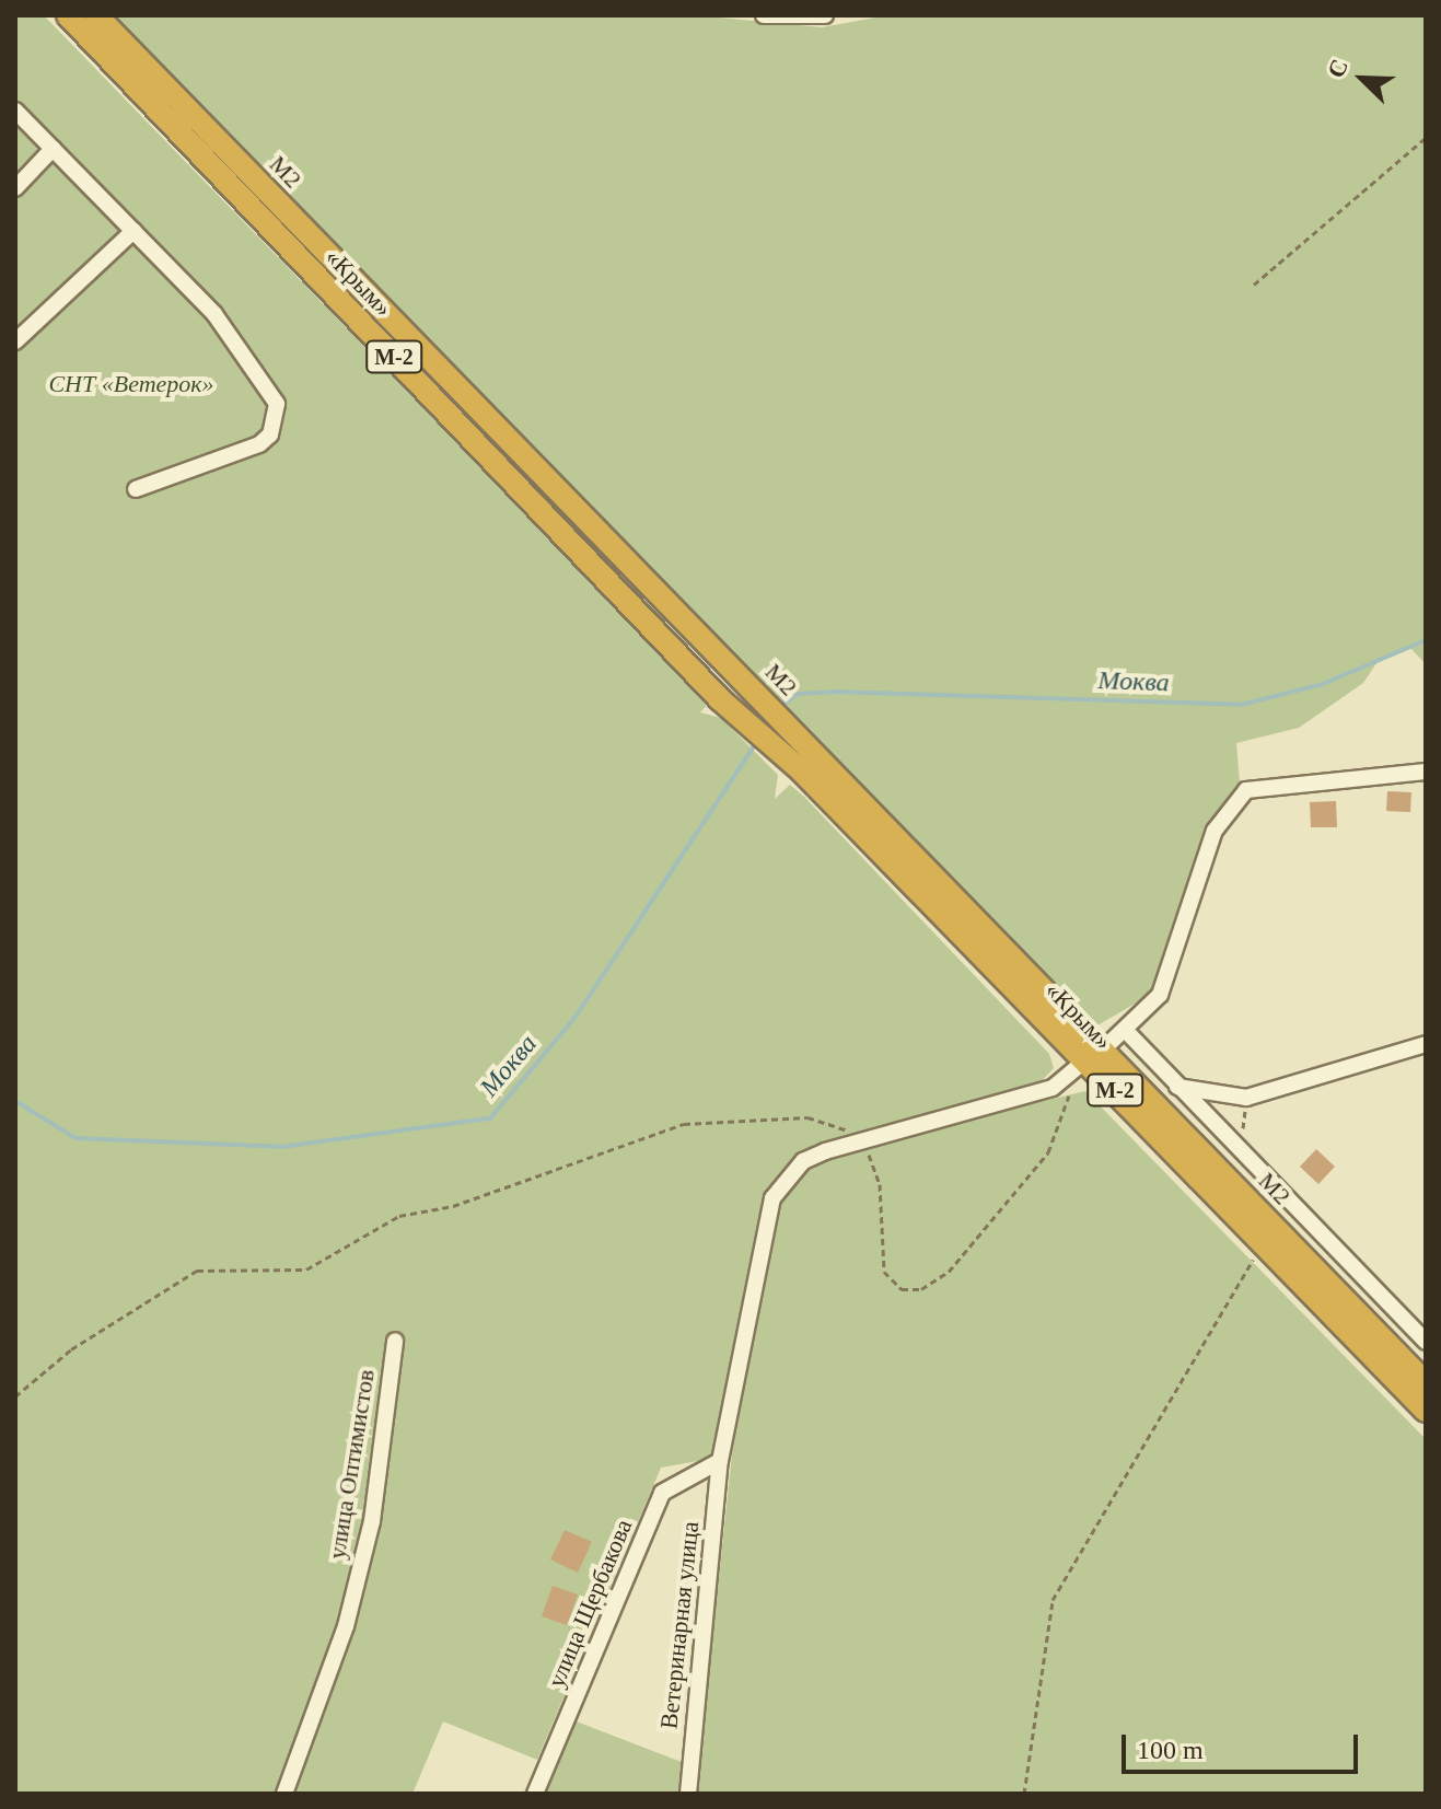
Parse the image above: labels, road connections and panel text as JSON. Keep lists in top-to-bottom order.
{
  "streets": {
    "highway": ["М2", "«Крым»", "М-2"],
    "street": ["улица Оптимистов", "улица Щербакова", "Ветеринарная улица"]
  },
  "crossings": [
    ["М2", "«Крым»"],
    ["М2", "Ветеринарная улица"],
    ["«Крым»", "Ветеринарная улица"],
    ["улица Щербакова", "Ветеринарная улица"]
  ],
  "water": ["Моква"],
  "parks": ["СНТ «Ветерок»"],
  "scale_bar": "100 m",
  "north": "top left"
}
